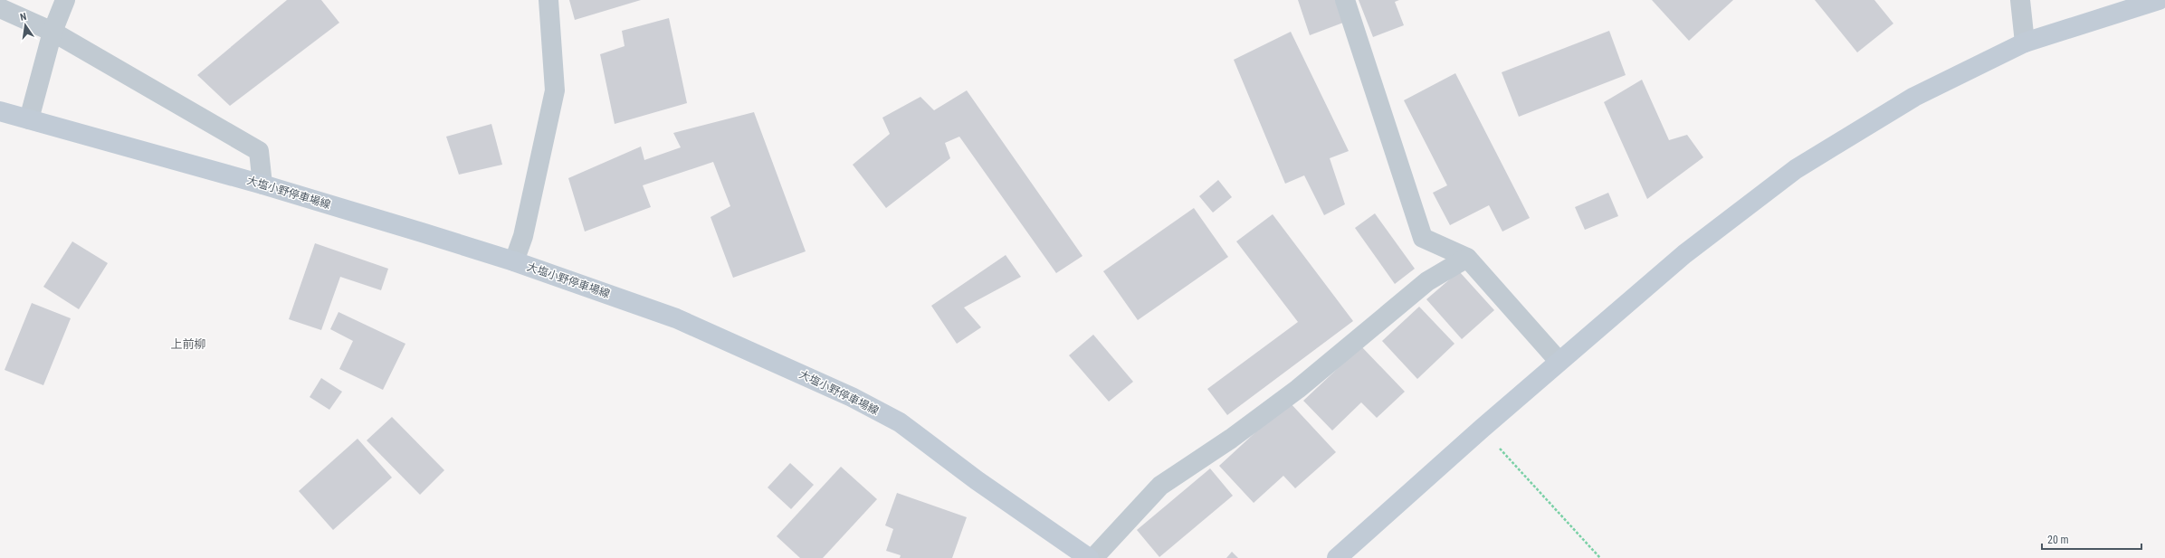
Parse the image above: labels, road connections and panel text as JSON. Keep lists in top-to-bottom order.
{
  "streets": {
    "main road": ["大塩小野停車場線"]
  },
  "districts": ["上前柳"],
  "scale_bar": "20 m",
  "north": "top"
}
